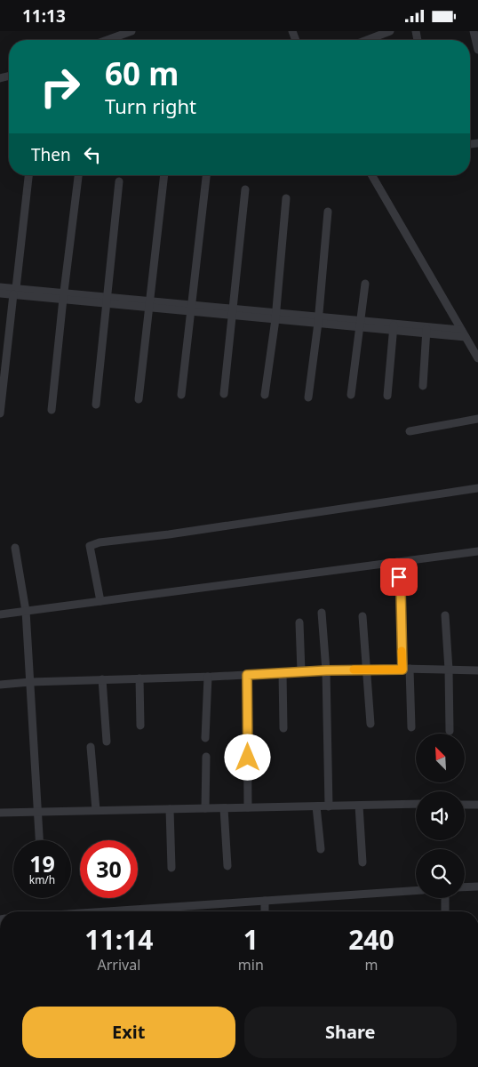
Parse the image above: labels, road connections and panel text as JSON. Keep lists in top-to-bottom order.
{
  "north": "top left",
  "page": {
    "status": "11:13",
    "turn": ["60 m", "Turn right"],
    "then": "Then",
    "speed": "19 km/h",
    "limit": "30",
    "eta": [
      "11:14",
      "Arrival",
      "1",
      "min",
      "240",
      "m"
    ],
    "buttons": ["Exit", "Share"]
  }
}
